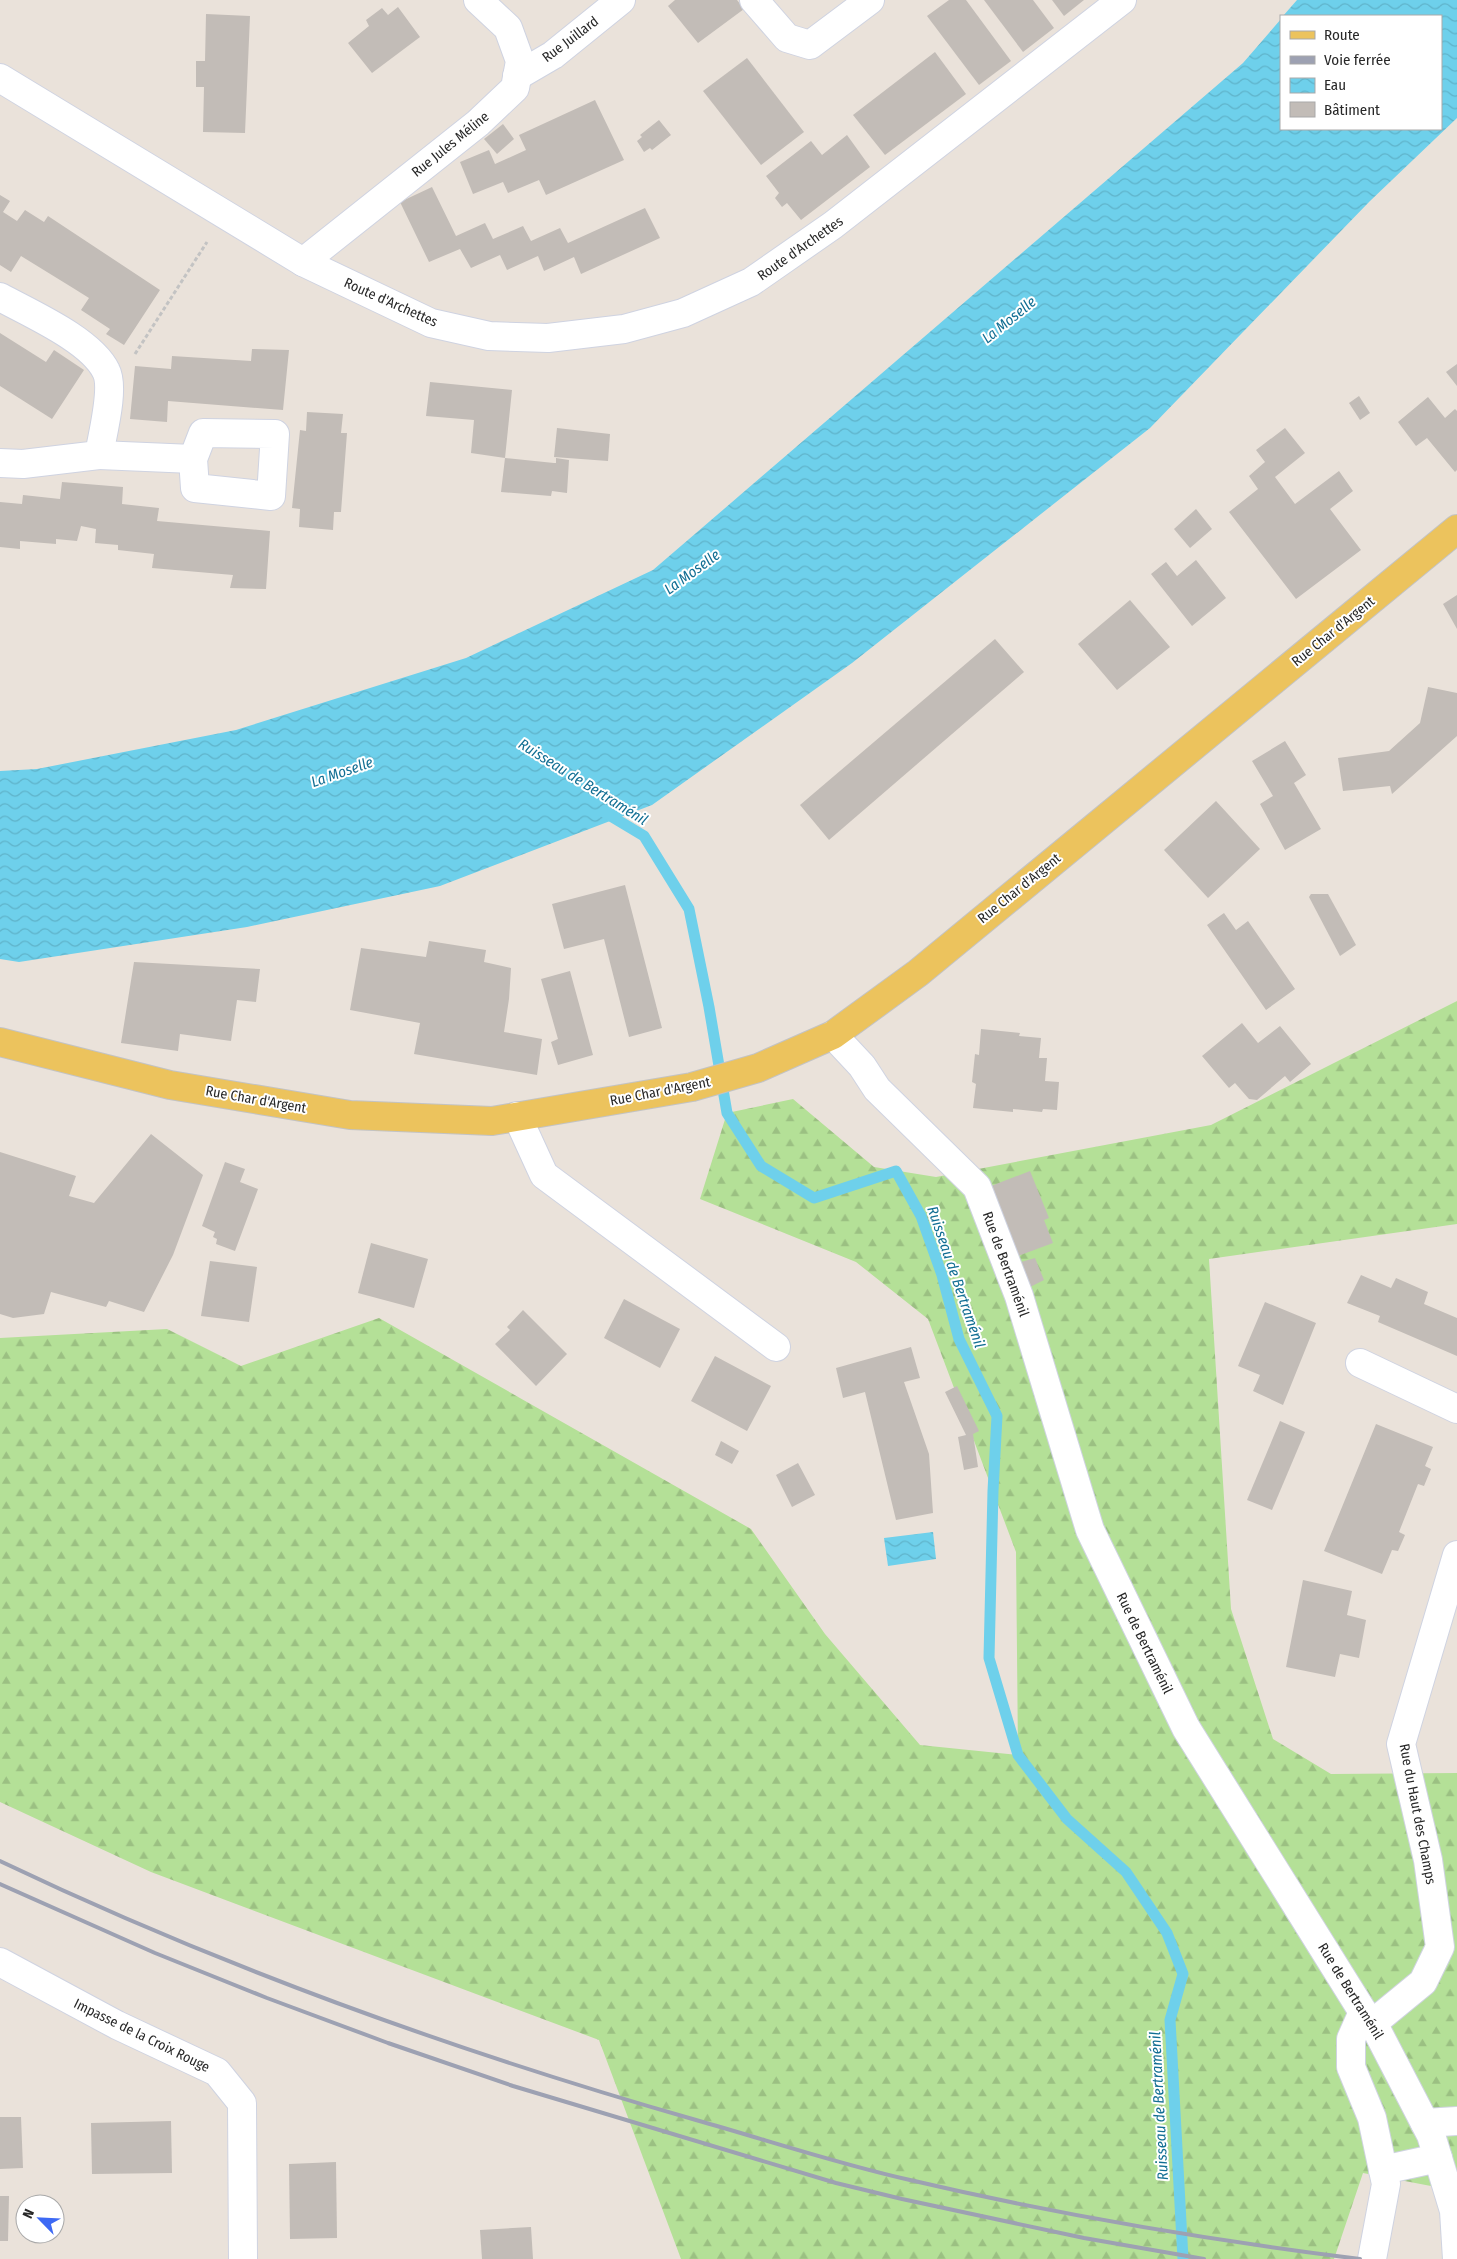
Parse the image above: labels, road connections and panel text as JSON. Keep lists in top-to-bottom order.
{
  "streets": {
    "main road": ["Rue Char d'Argent"],
    "street": [
      "Rue Juillard",
      "Rue Jules Méline",
      "Route d'Archettes",
      "Rue de Bertraménil",
      "Rue du Haut des Champs",
      "Impasse de la Croix Rouge"
    ]
  },
  "crossings": [
    ["Rue Juillard", "Rue Jules Méline"],
    ["Rue Jules Méline", "Route d'Archettes"],
    ["Rue Char d'Argent", "Rue de Bertraménil"],
    ["Rue de Bertraménil", "Rue du Haut des Champs"]
  ],
  "water": ["La Moselle", "Ruisseau de Bertraménil"],
  "legend": [
    "Route",
    "Voie ferrée",
    "Eau",
    "Bâtiment"
  ],
  "north": "top left"
}
